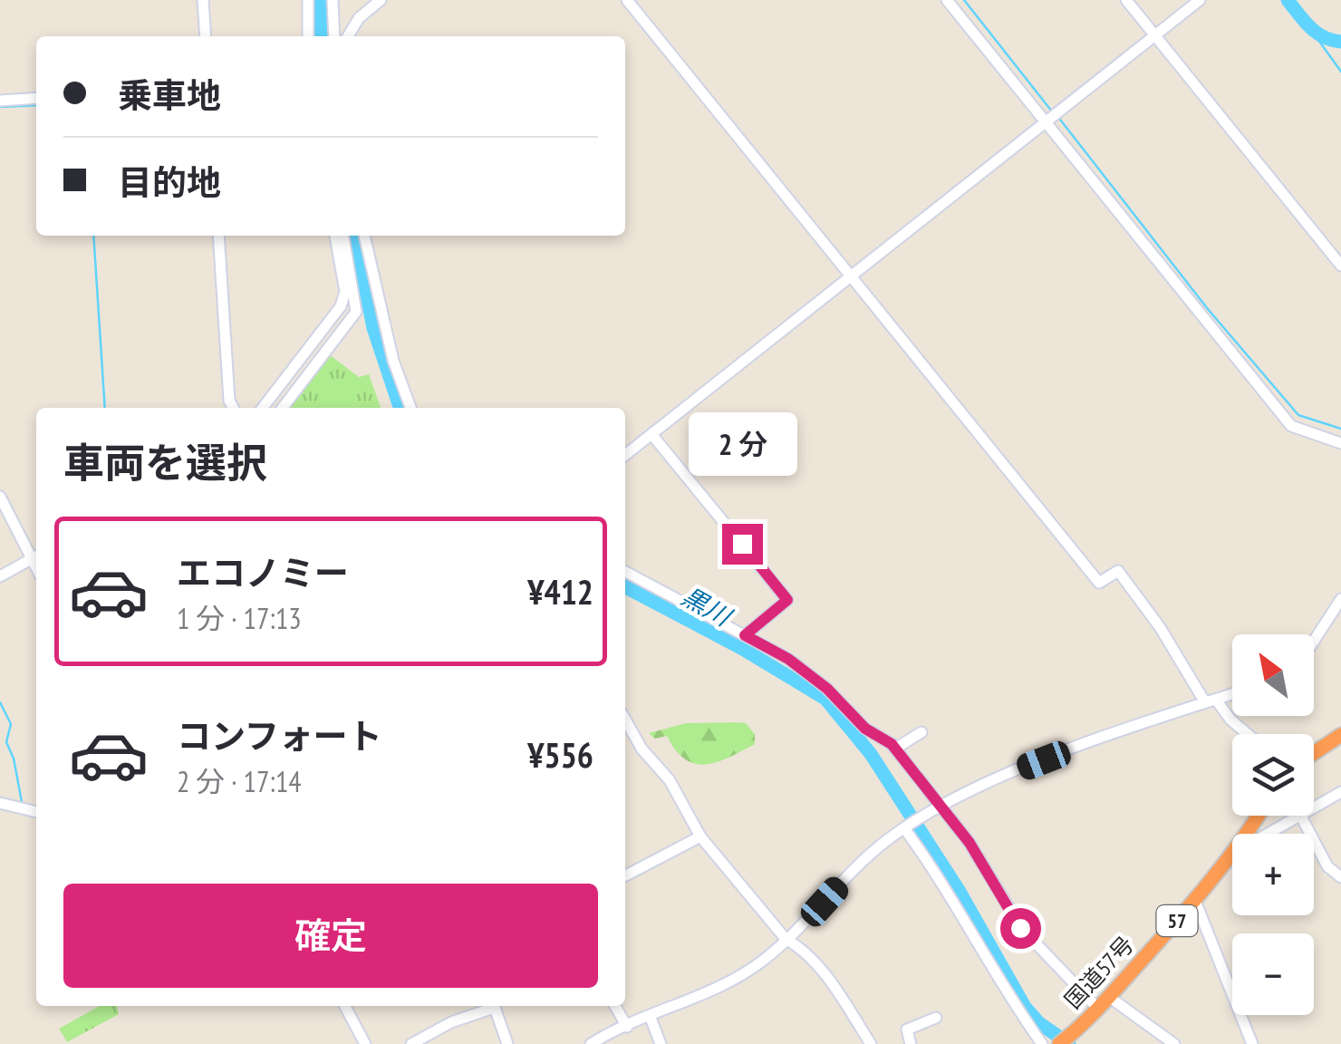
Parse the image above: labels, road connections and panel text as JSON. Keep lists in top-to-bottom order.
{
  "streets": {
    "highway": ["57", "国道57号"]
  },
  "water": ["黒川"],
  "north": "top left",
  "page": {
    "banner": ["乗車地", "目的地"],
    "heading": "車両を選択",
    "bubble": "2 分",
    "list": [
      {
        "name": "エコノミー",
        "note": "1 分 · 17:13",
        "value": "¥412"
      },
      {
        "name": "コンフォート",
        "note": "2 分 · 17:14",
        "value": "¥556"
      }
    ],
    "map_buttons": ["+", "−"],
    "buttons": "確定"
  }
}
